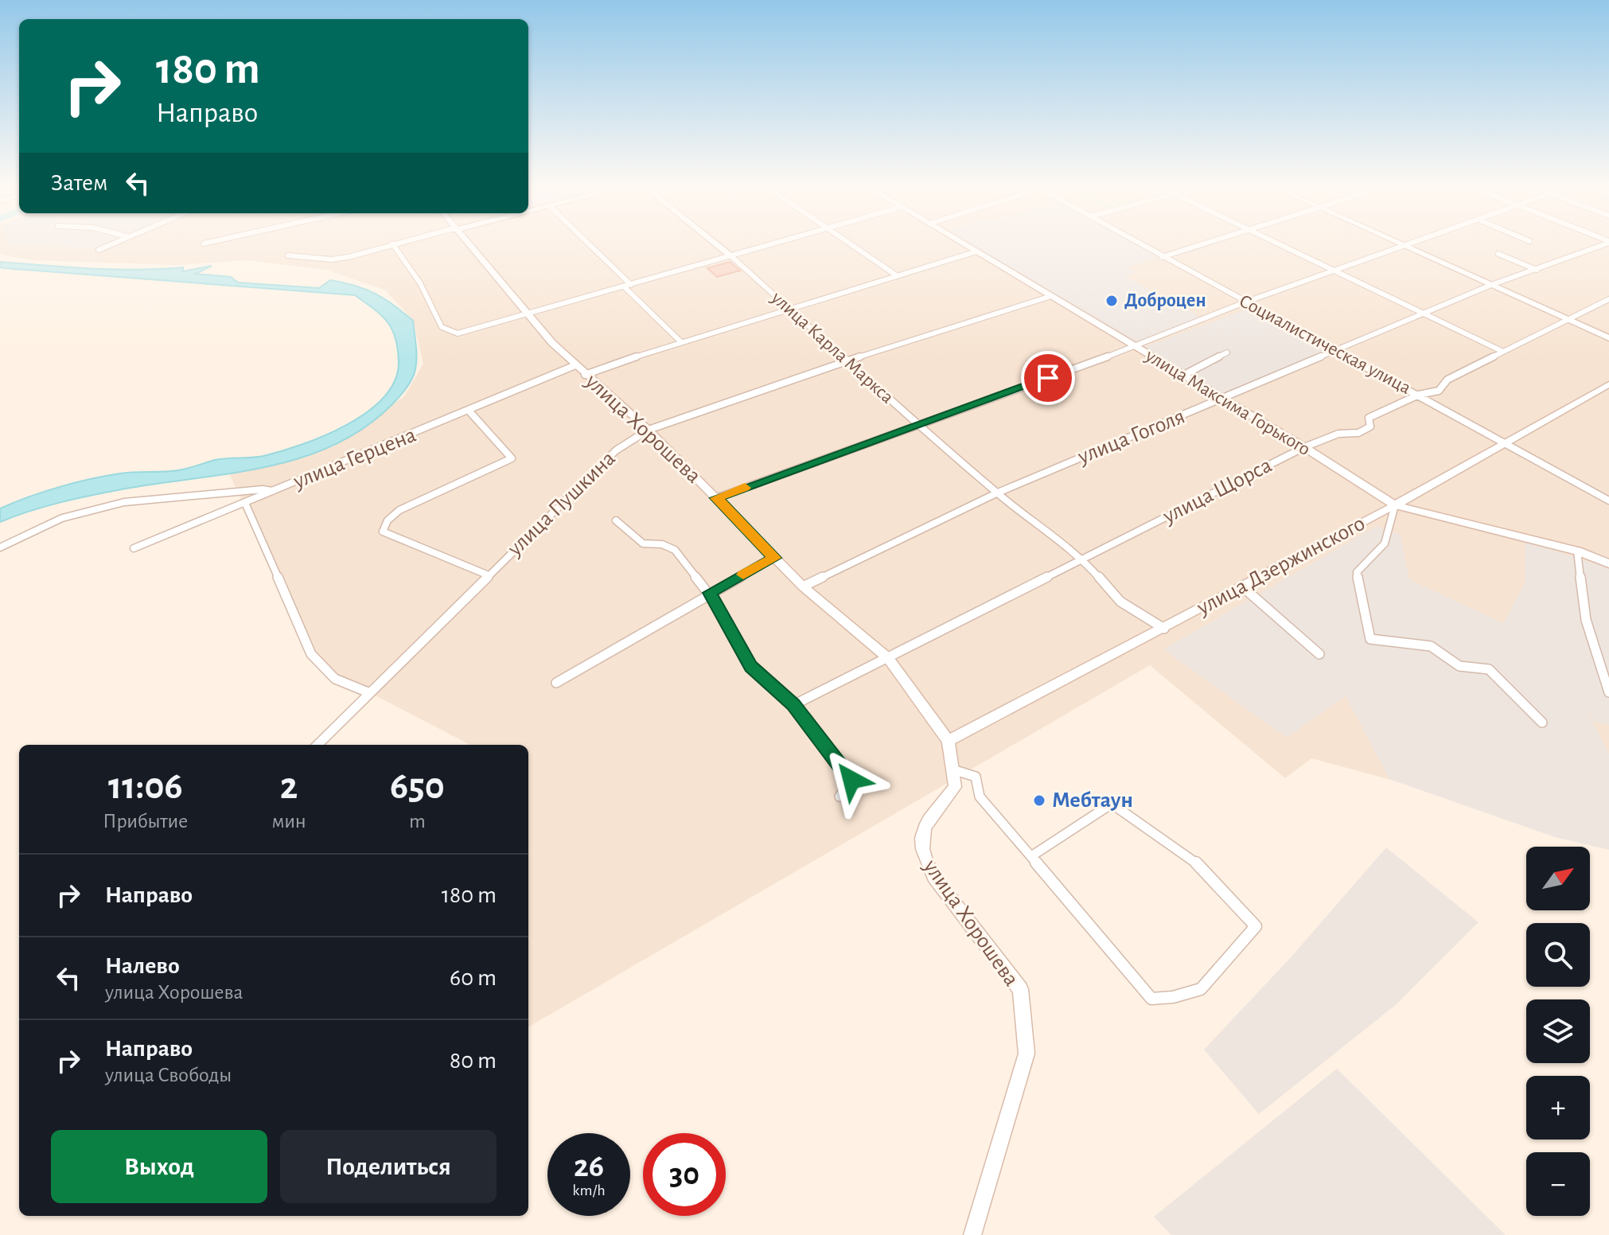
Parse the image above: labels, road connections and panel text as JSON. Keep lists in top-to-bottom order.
{
  "streets": {
    "street": [
      "Социалистическая улица",
      "улица Карла Маркса",
      "улица Максима Горького",
      "улица Хорошева",
      "улица Гоголя",
      "улица Герцена",
      "улица Щорса",
      "улица Пушкина",
      "улица Дзержинского"
    ]
  },
  "crossings": [
    ["Социалистическая улица", "улица Гоголя"],
    ["Социалистическая улица", "улица Щорса"],
    ["Социалистическая улица", "улица Дзержинского"],
    ["улица Карла Маркса", "улица Гоголя"],
    ["улица Карла Маркса", "улица Щорса"],
    ["улица Карла Маркса", "улица Пушкина"],
    ["улица Карла Маркса", "улица Дзержинского"],
    ["улица Максима Горького", "улица Гоголя"],
    ["улица Максима Горького", "улица Щорса"],
    ["улица Максима Горького", "улица Пушкина"],
    ["улица Максима Горького", "улица Дзержинского"],
    ["улица Хорошева", "улица Гоголя"],
    ["улица Хорошева", "улица Герцена"],
    ["улица Хорошева", "улица Щорса"],
    ["улица Хорошева", "улица Пушкина"],
    ["улица Хорошева", "улица Дзержинского"]
  ],
  "places": ["Доброцен", "Мебтаун"],
  "north": "top right",
  "page": {
    "turn": ["180 m", "Направо"],
    "then": "Затем",
    "eta": [
      "11:06",
      "Прибытие",
      "2",
      "мин",
      "650",
      "m"
    ],
    "map_buttons": ["+", "−"],
    "list": [
      {
        "name": "Направо",
        "value": "180 m"
      },
      {
        "name": "Налево",
        "note": "улица Хорошева",
        "value": "60 m"
      },
      {
        "name": "Направо",
        "note": "улица Свободы",
        "value": "80 m"
      }
    ],
    "buttons": ["Выход", "Поделиться"],
    "speed": "26 km/h",
    "limit": "30"
  }
}
